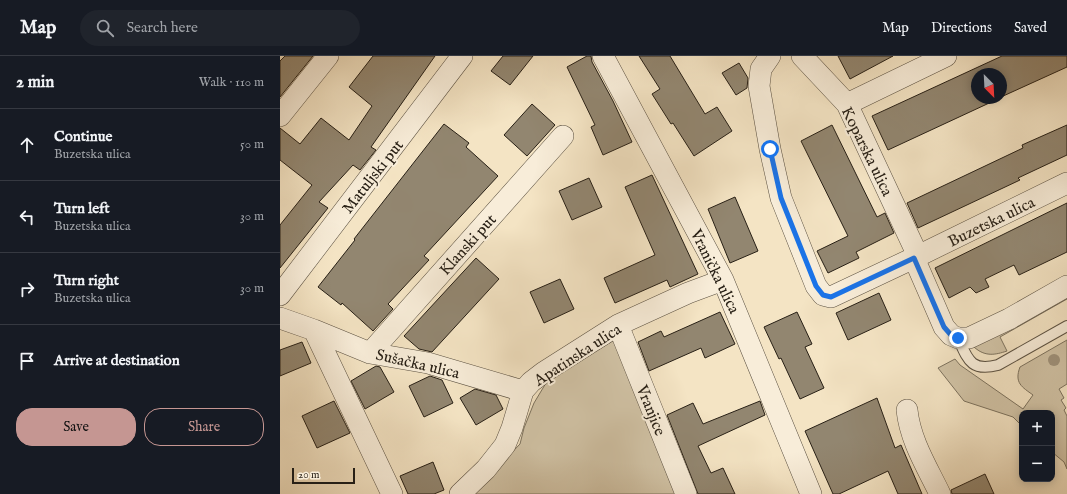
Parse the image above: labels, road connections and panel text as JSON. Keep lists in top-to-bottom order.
{
  "streets": {
    "street": [
      "Koparska ulica",
      "Matuljski put",
      "Buzetska ulica",
      "Klanski put",
      "Vranička ulica",
      "Apatinska ulica",
      "Sušačka ulica",
      "Vranjice"
    ]
  },
  "crossings": [
    ["Koparska ulica", "Buzetska ulica"],
    ["Klanski put", "Sušačka ulica"],
    ["Vranička ulica", "Apatinska ulica"],
    ["Apatinska ulica", "Sušačka ulica"],
    ["Apatinska ulica", "Vranjice"]
  ],
  "scale_bar": "20 m",
  "north": "bottom right",
  "page": {
    "header": "Map",
    "search": "Search here",
    "nav": ["Map", "Directions", "Saved"],
    "heading": ["2 min", "Walk · 110 m"],
    "list": [
      ["Continue", "Buzetska ulica", "50 m"],
      ["Turn left", "Buzetska ulica", "30 m"],
      ["Turn right", "Buzetska ulica", "30 m"],
      "Arrive at destination"
    ],
    "buttons": ["Save", "Share"],
    "map_buttons": ["+", "−"],
    "scale": "20 m"
  }
}
